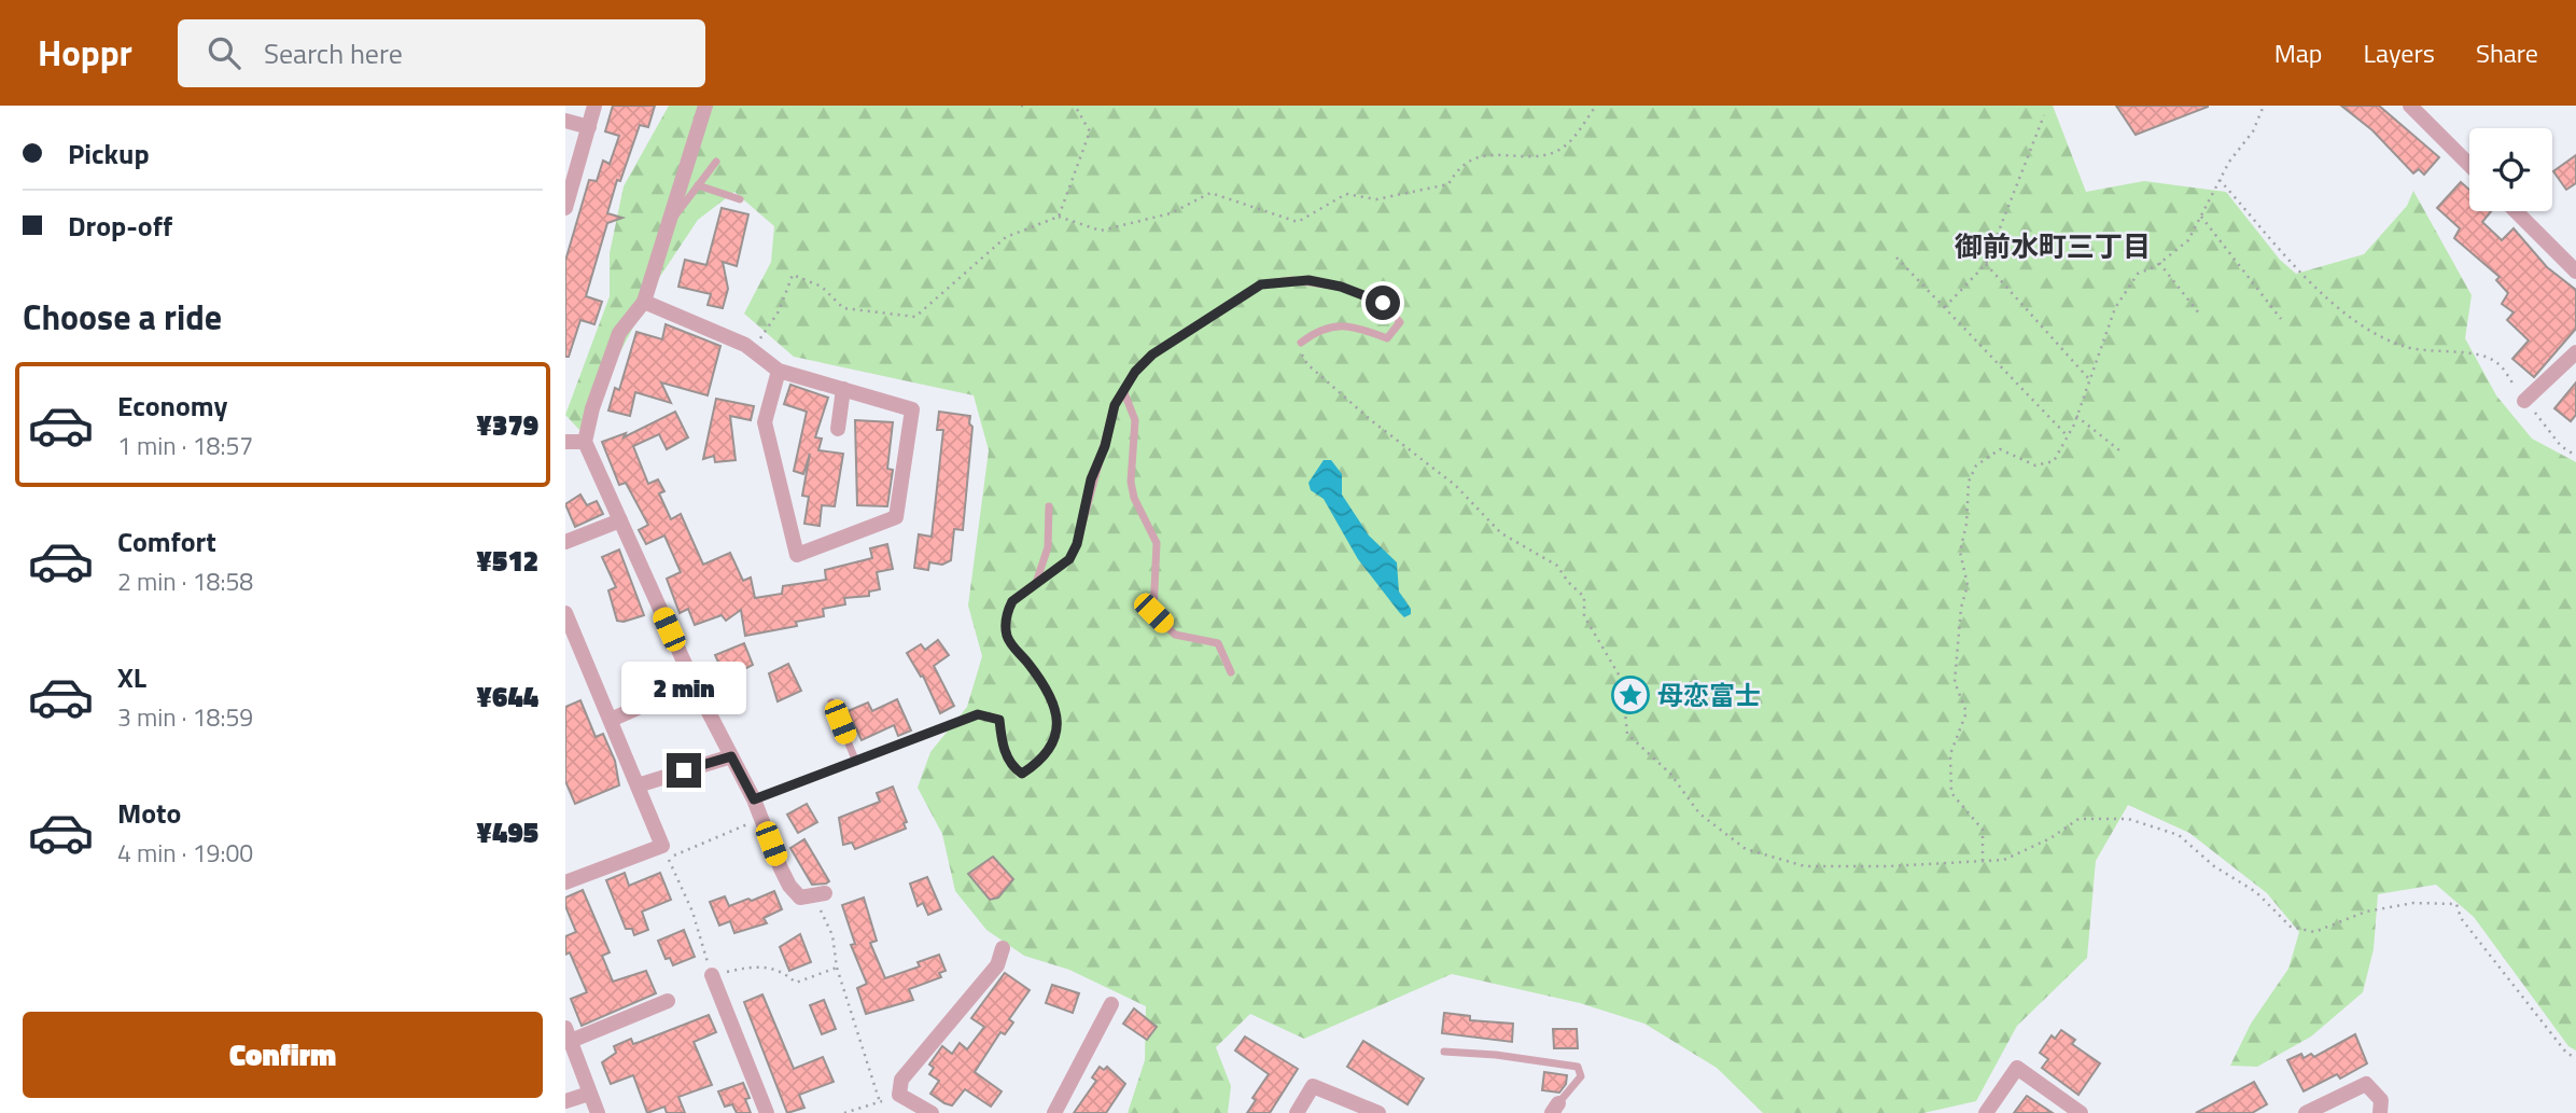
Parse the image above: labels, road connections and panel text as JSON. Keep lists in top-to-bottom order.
{
  "districts": ["御前水町三丁目"],
  "places": {
    "place": ["母恋富士"]
  },
  "page": {
    "header": "Hoppr",
    "search": "Search here",
    "nav": ["Map", "Layers", "Share"],
    "banner": ["Pickup", "Drop-off"],
    "heading": "Choose a ride",
    "list": [
      {
        "name": "Economy",
        "note": "1 min · 18:57",
        "value": "¥379"
      },
      {
        "name": "Comfort",
        "note": "2 min · 18:58",
        "value": "¥512"
      },
      {
        "name": "XL",
        "note": "3 min · 18:59",
        "value": "¥644"
      },
      {
        "name": "Moto",
        "note": "4 min · 19:00",
        "value": "¥495"
      }
    ],
    "bubble": "2 min",
    "buttons": "Confirm"
  }
}
